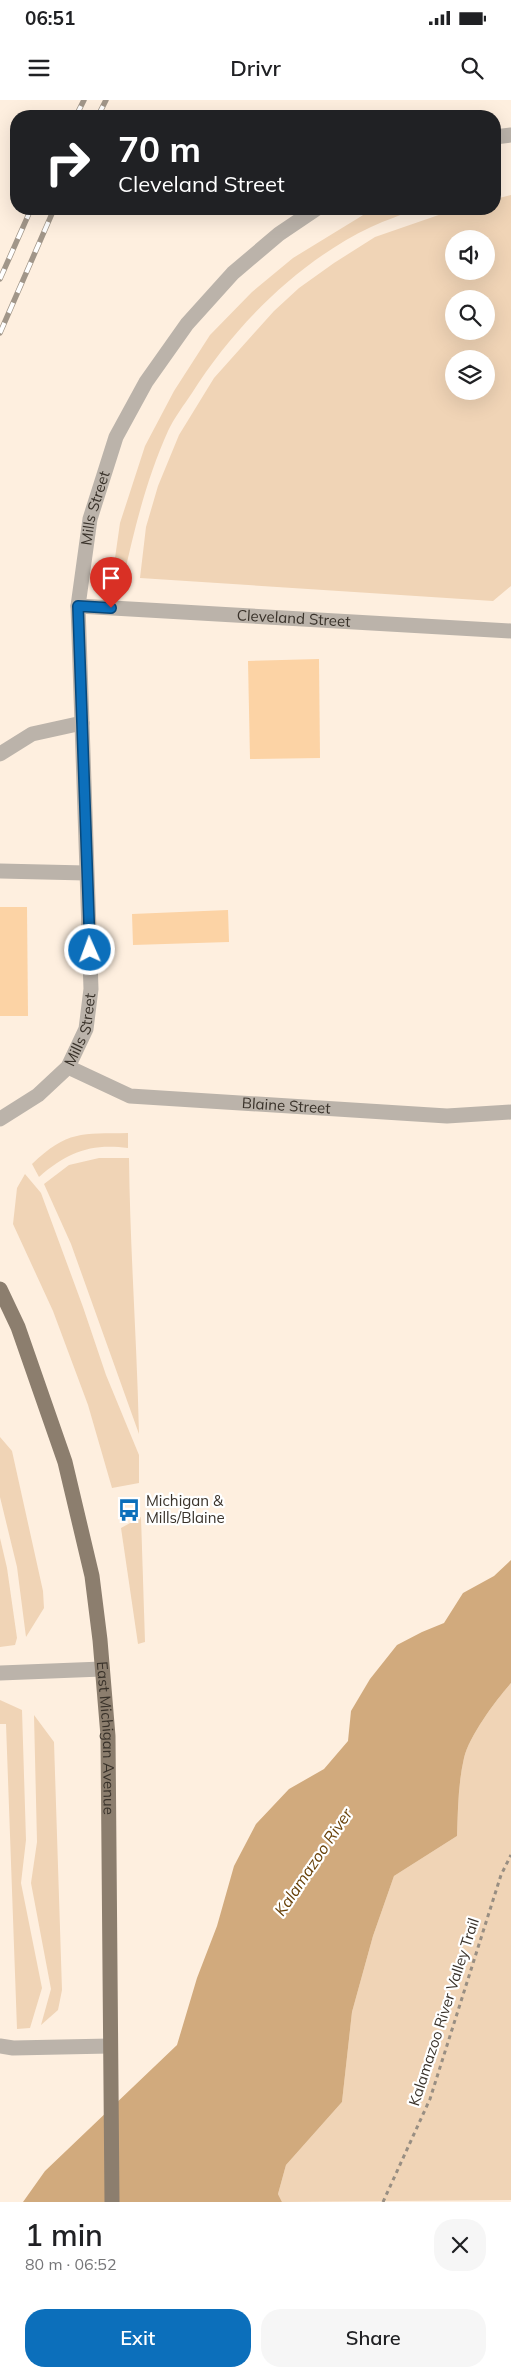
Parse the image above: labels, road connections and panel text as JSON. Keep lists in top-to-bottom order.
{
  "streets": {
    "main road": ["East Michigan Avenue"],
    "street": ["Mills Street", "Cleveland Street", "Blaine Street"],
    "path": ["Kalamazoo River Valley Trail"]
  },
  "crossings": [
    ["Mills Street", "Cleveland Street"],
    ["Mills Street", "Blaine Street"]
  ],
  "water": ["Kalamazoo River"],
  "places": {
    "bus stop": ["Michigan & Mills/Blaine"]
  },
  "page": {
    "status": "06:51",
    "header": "Drivr",
    "turn": ["70 m", "Cleveland Street"],
    "heading": ["1 min", "80 m · 06:52"],
    "buttons": ["Exit", "Share"]
  }
}
